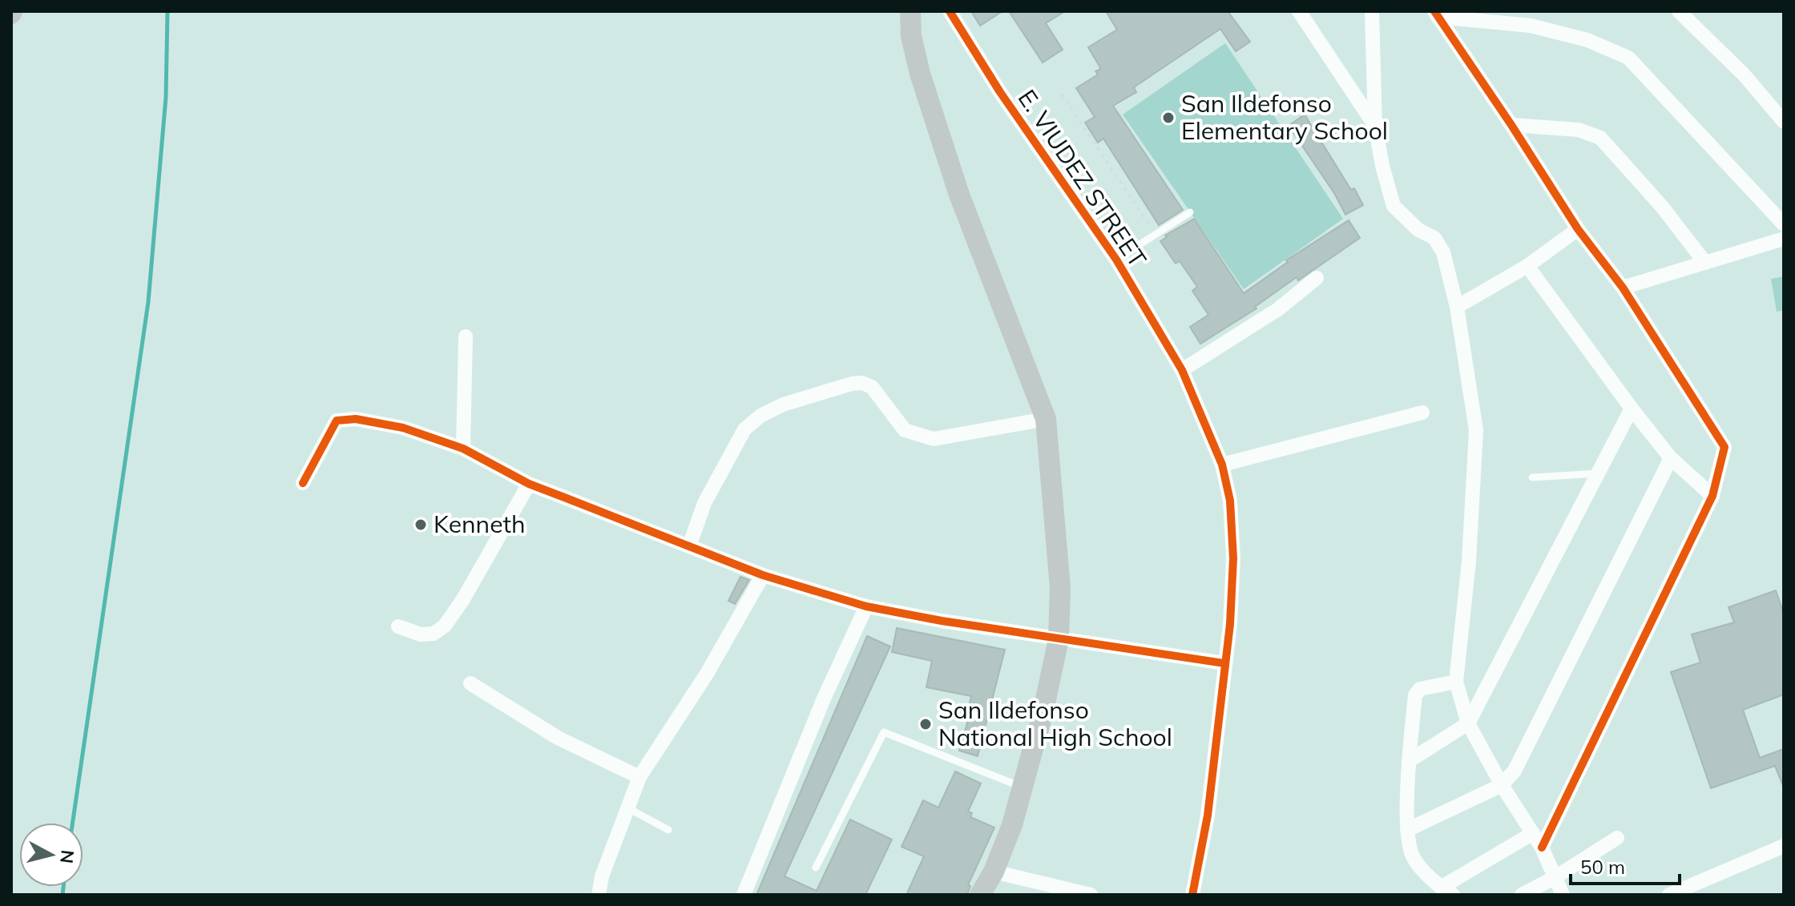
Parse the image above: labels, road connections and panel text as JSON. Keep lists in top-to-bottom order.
{
  "streets": {
    "street": ["E. VIUDEZ STREET"]
  },
  "places": ["San Ildefonso Elementary School", "Kenneth", "San Ildefonso National High School"],
  "scale_bar": "50 m",
  "north": "right"
}
